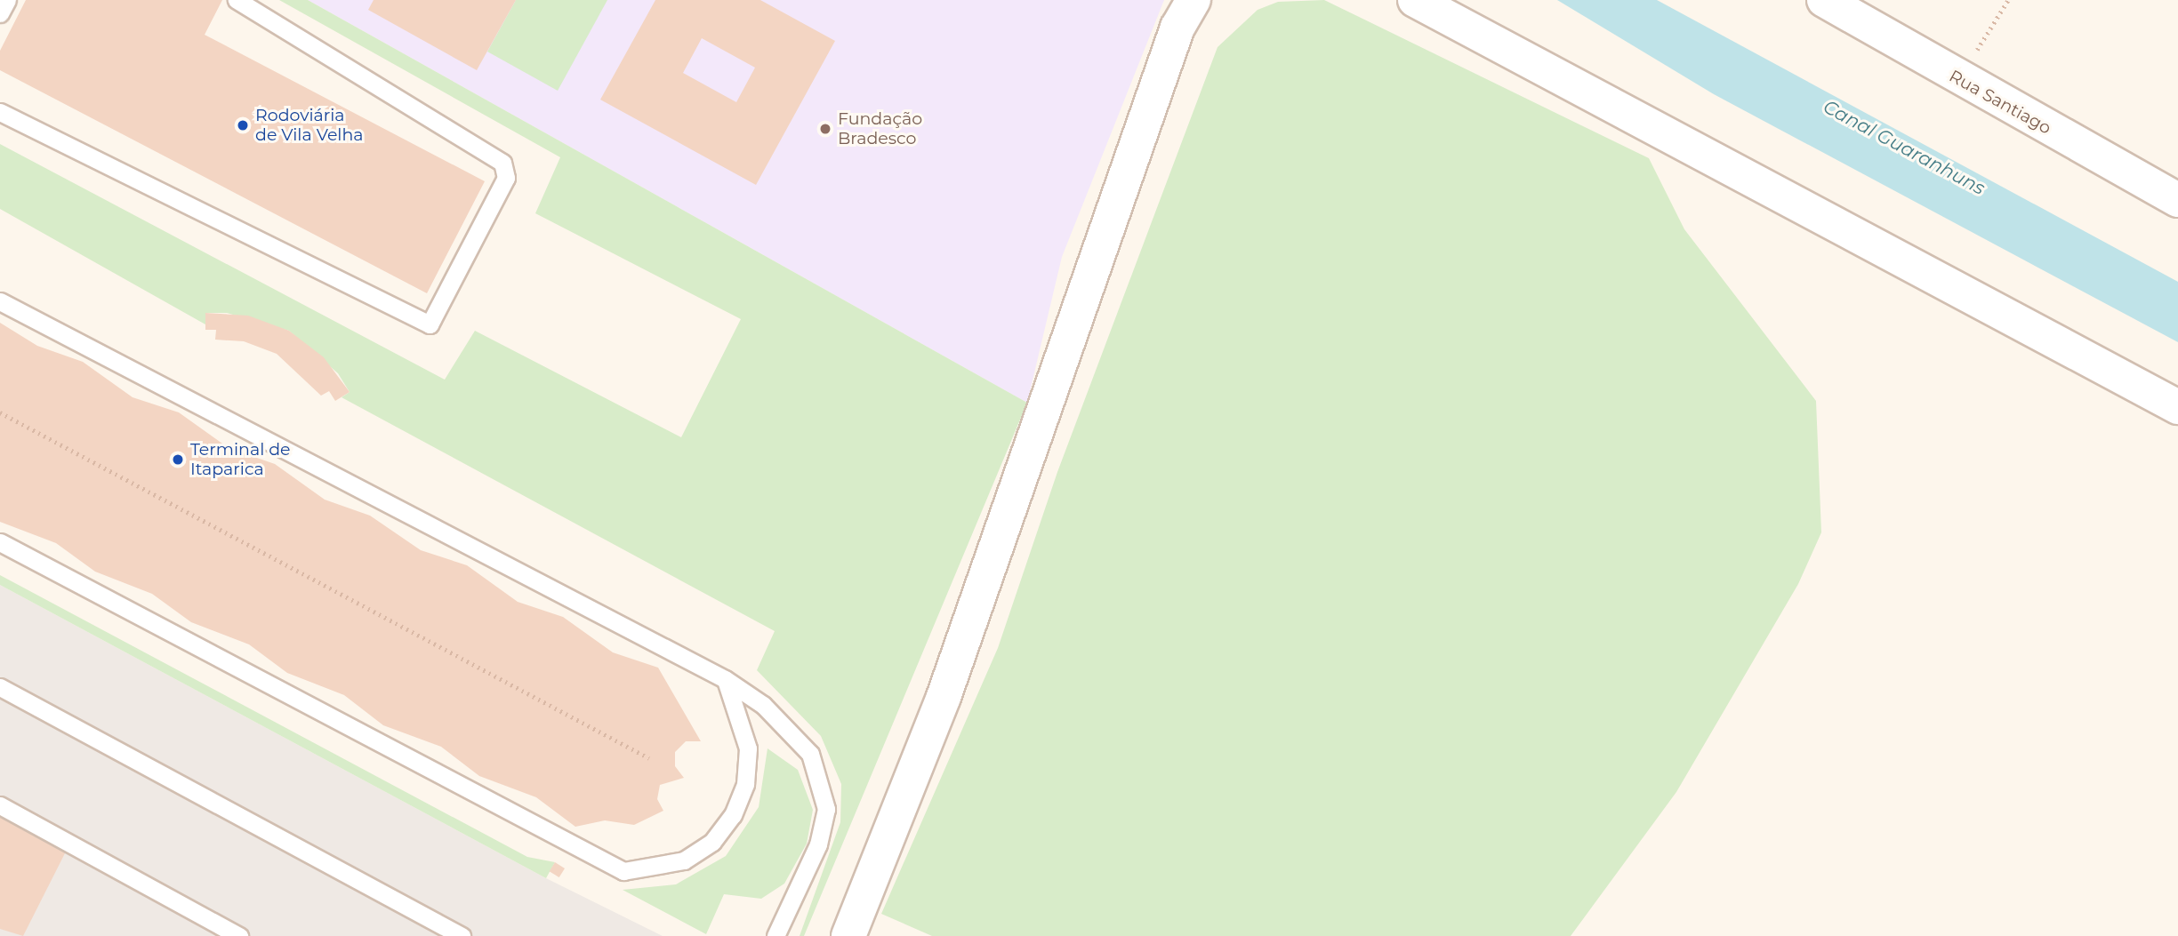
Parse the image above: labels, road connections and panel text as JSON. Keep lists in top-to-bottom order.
{
  "streets": {
    "street": ["Rua Santiago"]
  },
  "water": ["Canal Guaranhuns"],
  "places": ["Rodoviária de Vila Velha", "Fundação Bradesco", "Terminal de Itaparica"]
}
